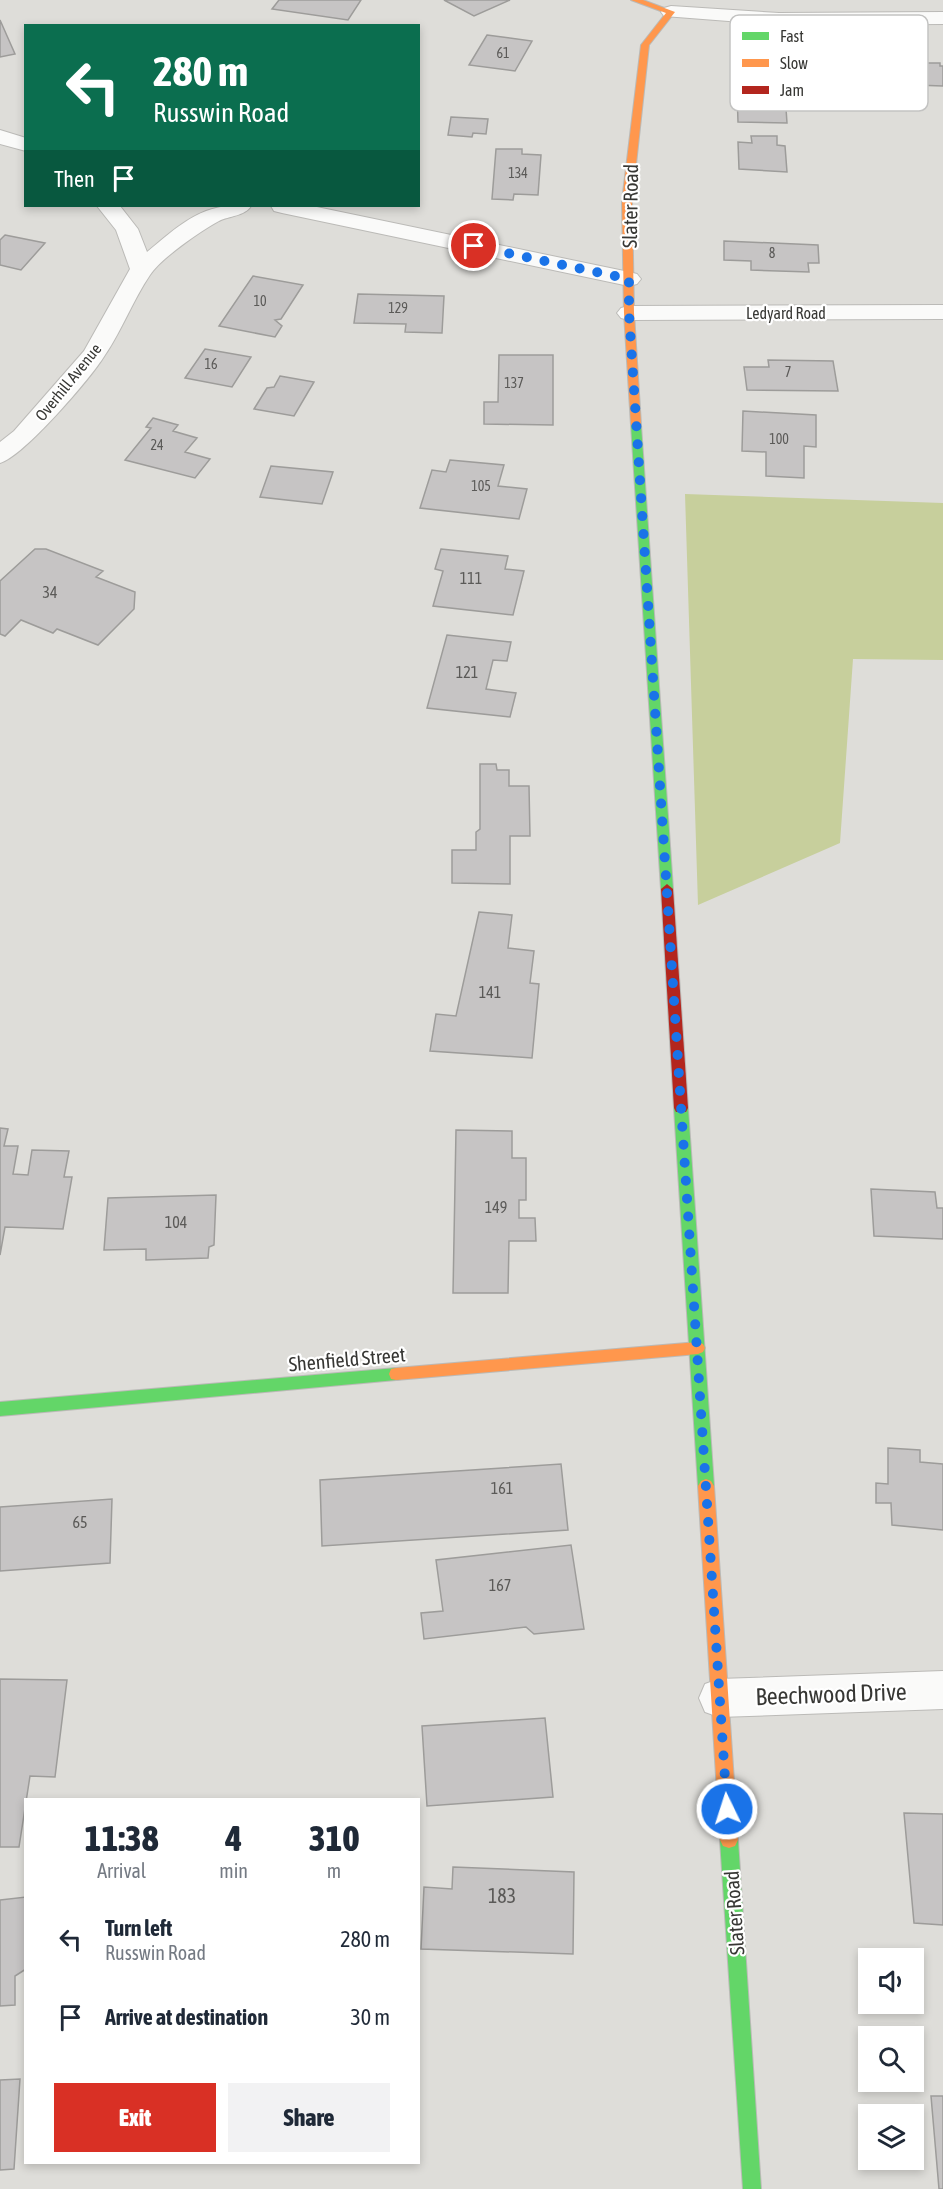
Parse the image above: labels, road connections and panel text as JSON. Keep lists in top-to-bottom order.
{
  "streets": {
    "main road": ["Slater Road", "Shenfield Street"],
    "street": ["Ledyard Road", "Overhill Avenue", "Beechwood Drive"]
  },
  "crossings": [
    ["Slater Road", "Ledyard Road"],
    ["Slater Road", "Shenfield Street"],
    ["Slater Road", "Beechwood Drive"]
  ],
  "house_numbers": [
    "61",
    "134",
    "8",
    "10",
    "129",
    "16",
    "7",
    "137",
    "100",
    "24",
    "105",
    "111",
    "34",
    "121",
    "141",
    "149",
    "104",
    "161",
    "65",
    "167",
    "183"
  ],
  "legend": ["Fast", "Slow", "Jam"],
  "page": {
    "turn": ["280 m", "Russwin Road"],
    "then": "Then",
    "eta": [
      "11:38",
      "Arrival",
      "4",
      "min",
      "310",
      "m"
    ],
    "list": [
      {
        "name": "Turn left",
        "note": "Russwin Road",
        "value": "280 m"
      },
      {
        "name": "Arrive at destination",
        "value": "30 m"
      }
    ],
    "buttons": ["Exit", "Share"]
  }
}
